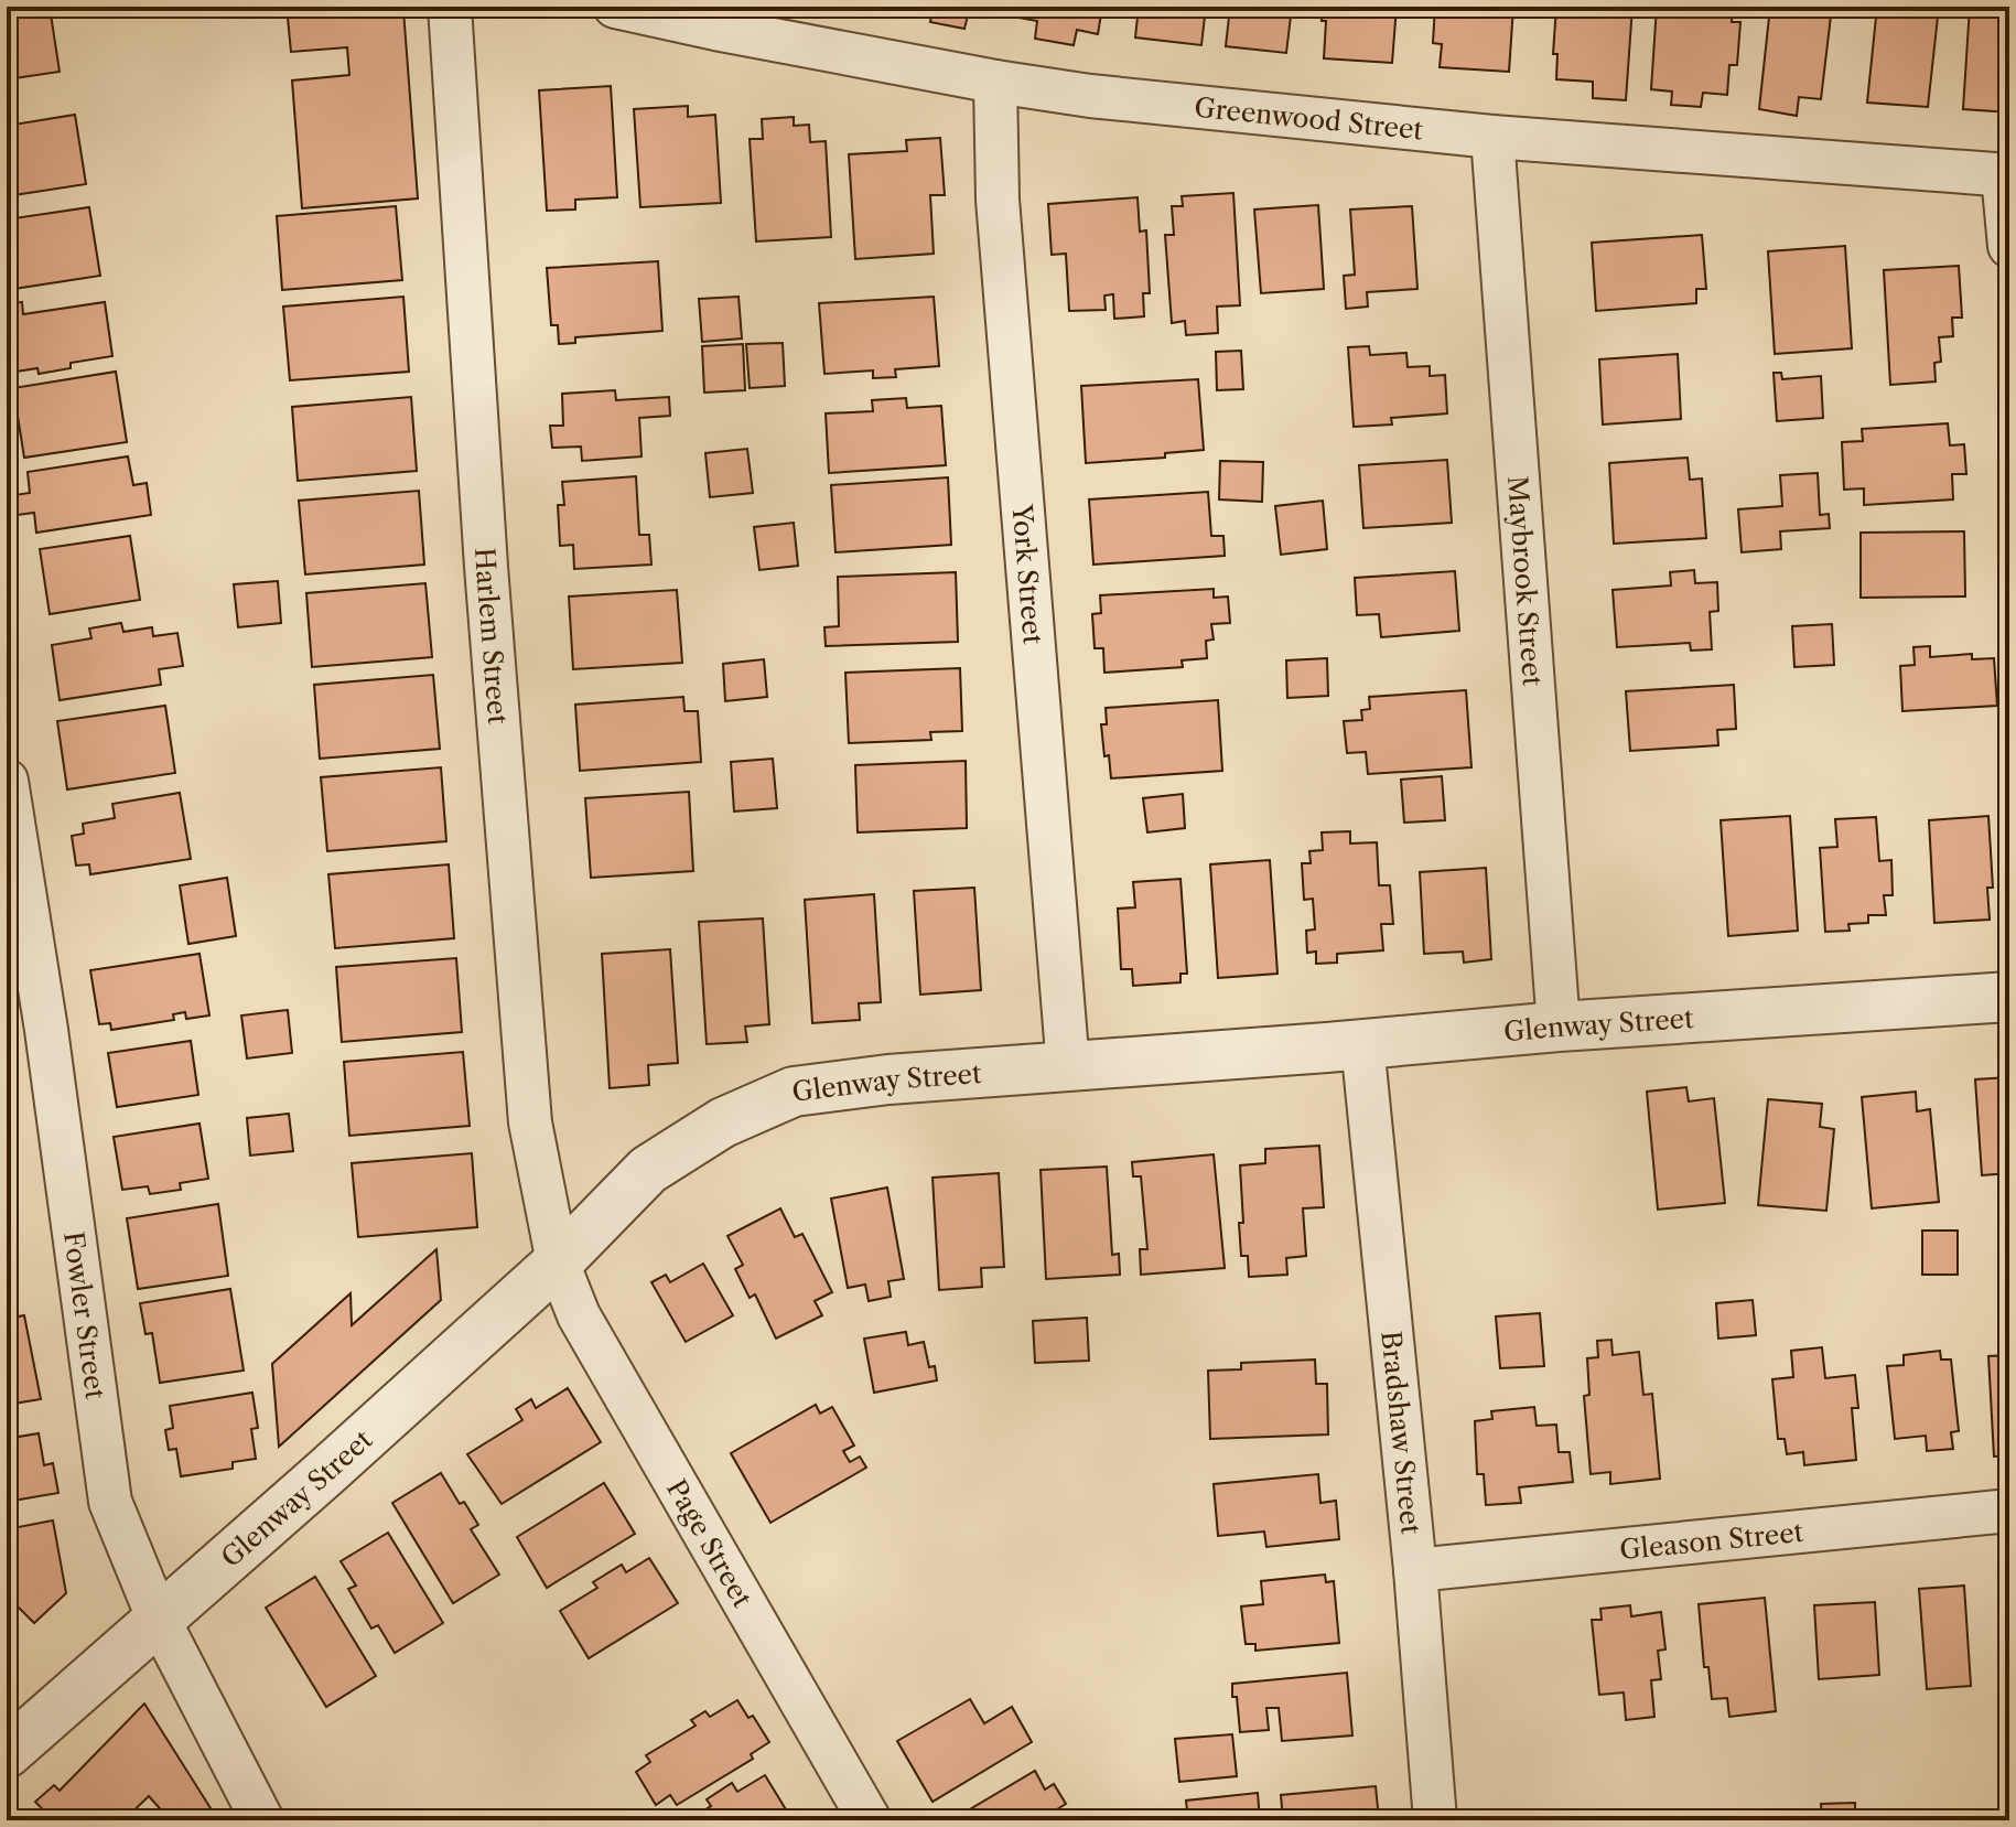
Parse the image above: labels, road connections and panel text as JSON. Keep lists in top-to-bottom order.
{
  "streets": {
    "street": [
      "Greenwood Street",
      "York Street",
      "Maybrook Street",
      "Harlem Street",
      "Glenway Street",
      "Fowler Street",
      "Bradshaw Street",
      "Gleason Street",
      "Page Street"
    ]
  },
  "crossings": [
    ["Greenwood Street", "York Street"],
    ["Greenwood Street", "Maybrook Street"],
    ["York Street", "Glenway Street"],
    ["Maybrook Street", "Glenway Street"],
    ["Harlem Street", "Glenway Street"],
    ["Harlem Street", "Page Street"],
    ["Glenway Street", "Fowler Street"],
    ["Glenway Street", "Bradshaw Street"],
    ["Glenway Street", "Page Street"],
    ["Bradshaw Street", "Gleason Street"]
  ]
}
